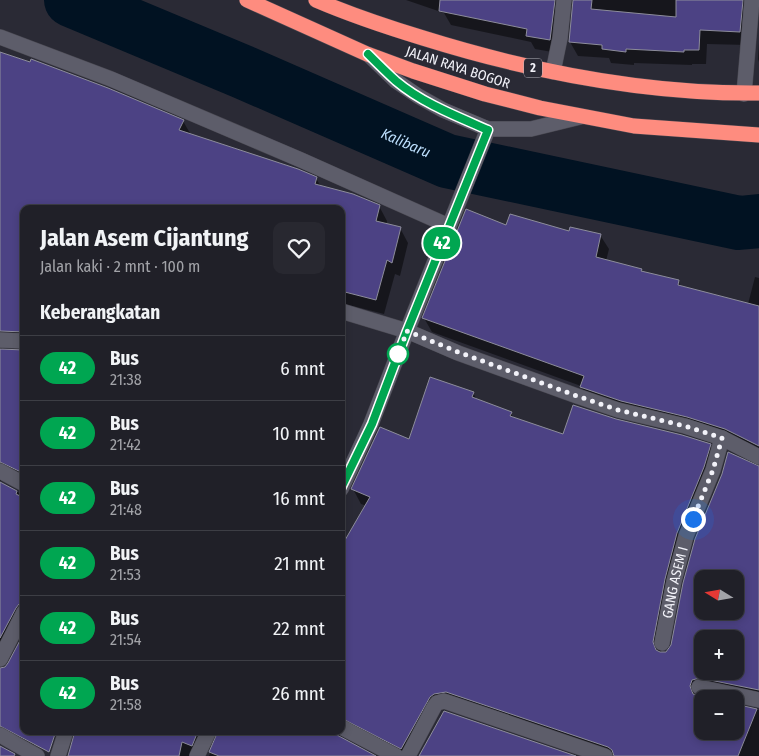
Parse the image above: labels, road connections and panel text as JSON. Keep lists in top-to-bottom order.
{
  "streets": {
    "highway": ["JALAN RAYA BOGOR", "2"],
    "street": ["GANG ASEM I"]
  },
  "water": ["Kalibaru"],
  "lines": ["bus line 42"],
  "north": "left",
  "page": {
    "on_map": "42",
    "heading": [
      ["Jalan Asem Cijantung", "Jalan kaki · 2 mnt · 100 m"],
      "Keberangkatan"
    ],
    "list": [
      {
        "mark": "42",
        "name": "Bus",
        "note": "21:38",
        "value": "6 mnt"
      },
      {
        "mark": "42",
        "name": "Bus",
        "note": "21:42",
        "value": "10 mnt"
      },
      {
        "mark": "42",
        "name": "Bus",
        "note": "21:48",
        "value": "16 mnt"
      },
      {
        "mark": "42",
        "name": "Bus",
        "note": "21:53",
        "value": "21 mnt"
      },
      {
        "mark": "42",
        "name": "Bus",
        "note": "21:54",
        "value": "22 mnt"
      },
      {
        "mark": "42",
        "name": "Bus",
        "note": "21:58",
        "value": "26 mnt"
      }
    ],
    "map_buttons": ["+", "−"]
  }
}
